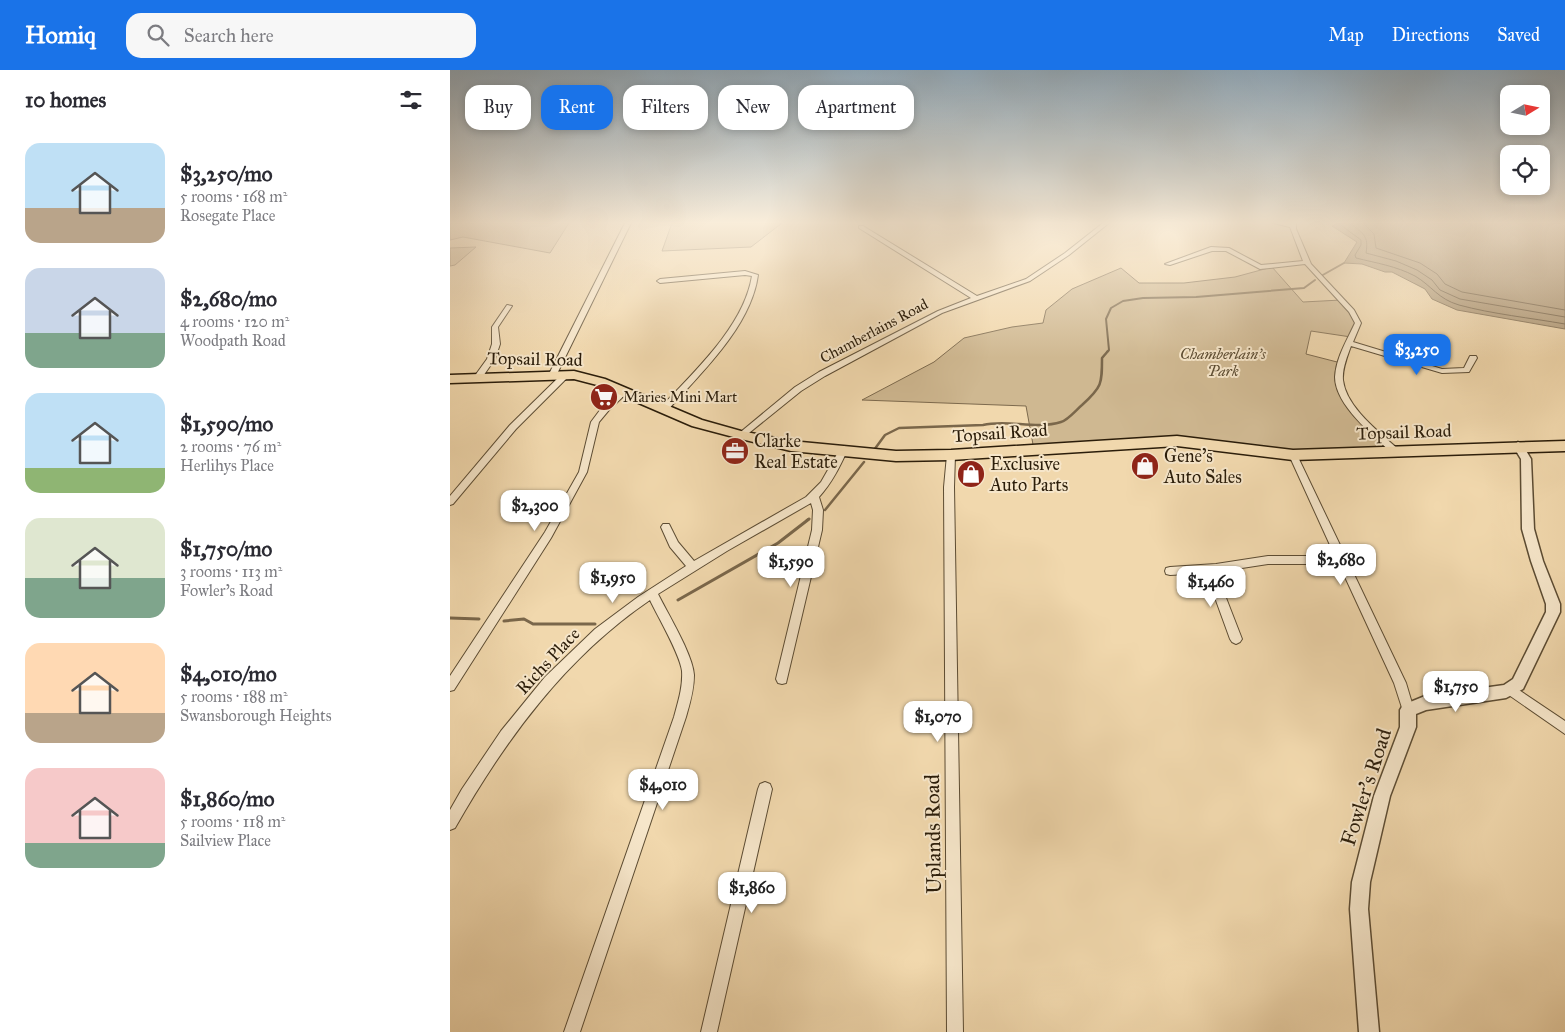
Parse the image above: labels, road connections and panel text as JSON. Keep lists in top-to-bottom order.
{
  "streets": {
    "main road": ["Topsail Road"],
    "street": [
      "Chamberlains Road",
      "Richs Place",
      "Fowler's Road",
      "Uplands Road"
    ]
  },
  "crossings": [
    ["Chamberlains Road", "Topsail Road"],
    ["Topsail Road", "Richs Place"],
    ["Topsail Road", "Uplands Road"]
  ],
  "parks": ["Chamberlain's Park"],
  "places": {
    "supermarket": ["Maries Mini Mart"],
    "office": ["Clarke Real Estate"],
    "shop": ["Gene's Auto Sales", "Exclusive Auto Parts"]
  },
  "north": "right",
  "page": {
    "header": "Homiq",
    "search": "Search here",
    "nav": ["Map", "Directions", "Saved"],
    "heading": "10 homes",
    "chip": [
      "Buy",
      "Rent",
      "Filters",
      "New",
      "Apartment"
    ],
    "list": [
      {
        "name": "$3,250/mo",
        "note": "5 rooms · 168 m² · Rosegate Place"
      },
      {
        "name": "$2,680/mo",
        "note": "4 rooms · 120 m² · Woodpath Road"
      },
      {
        "name": "$1,590/mo",
        "note": "2 rooms · 76 m² · Herlihys Place"
      },
      {
        "name": "$1,750/mo",
        "note": "3 rooms · 113 m² · Fowler's Road"
      },
      {
        "name": "$4,010/mo",
        "note": "5 rooms · 188 m² · Swansborough Heights"
      },
      {
        "name": "$1,860/mo",
        "note": "5 rooms · 118 m² · Sailview Place"
      }
    ],
    "price": [
      "$3,250",
      "$2,300",
      "$2,680",
      "$1,590",
      "$1,950",
      "$1,460",
      "$1,750",
      "$1,070",
      "$4,010",
      "$1,860"
    ]
  }
}
